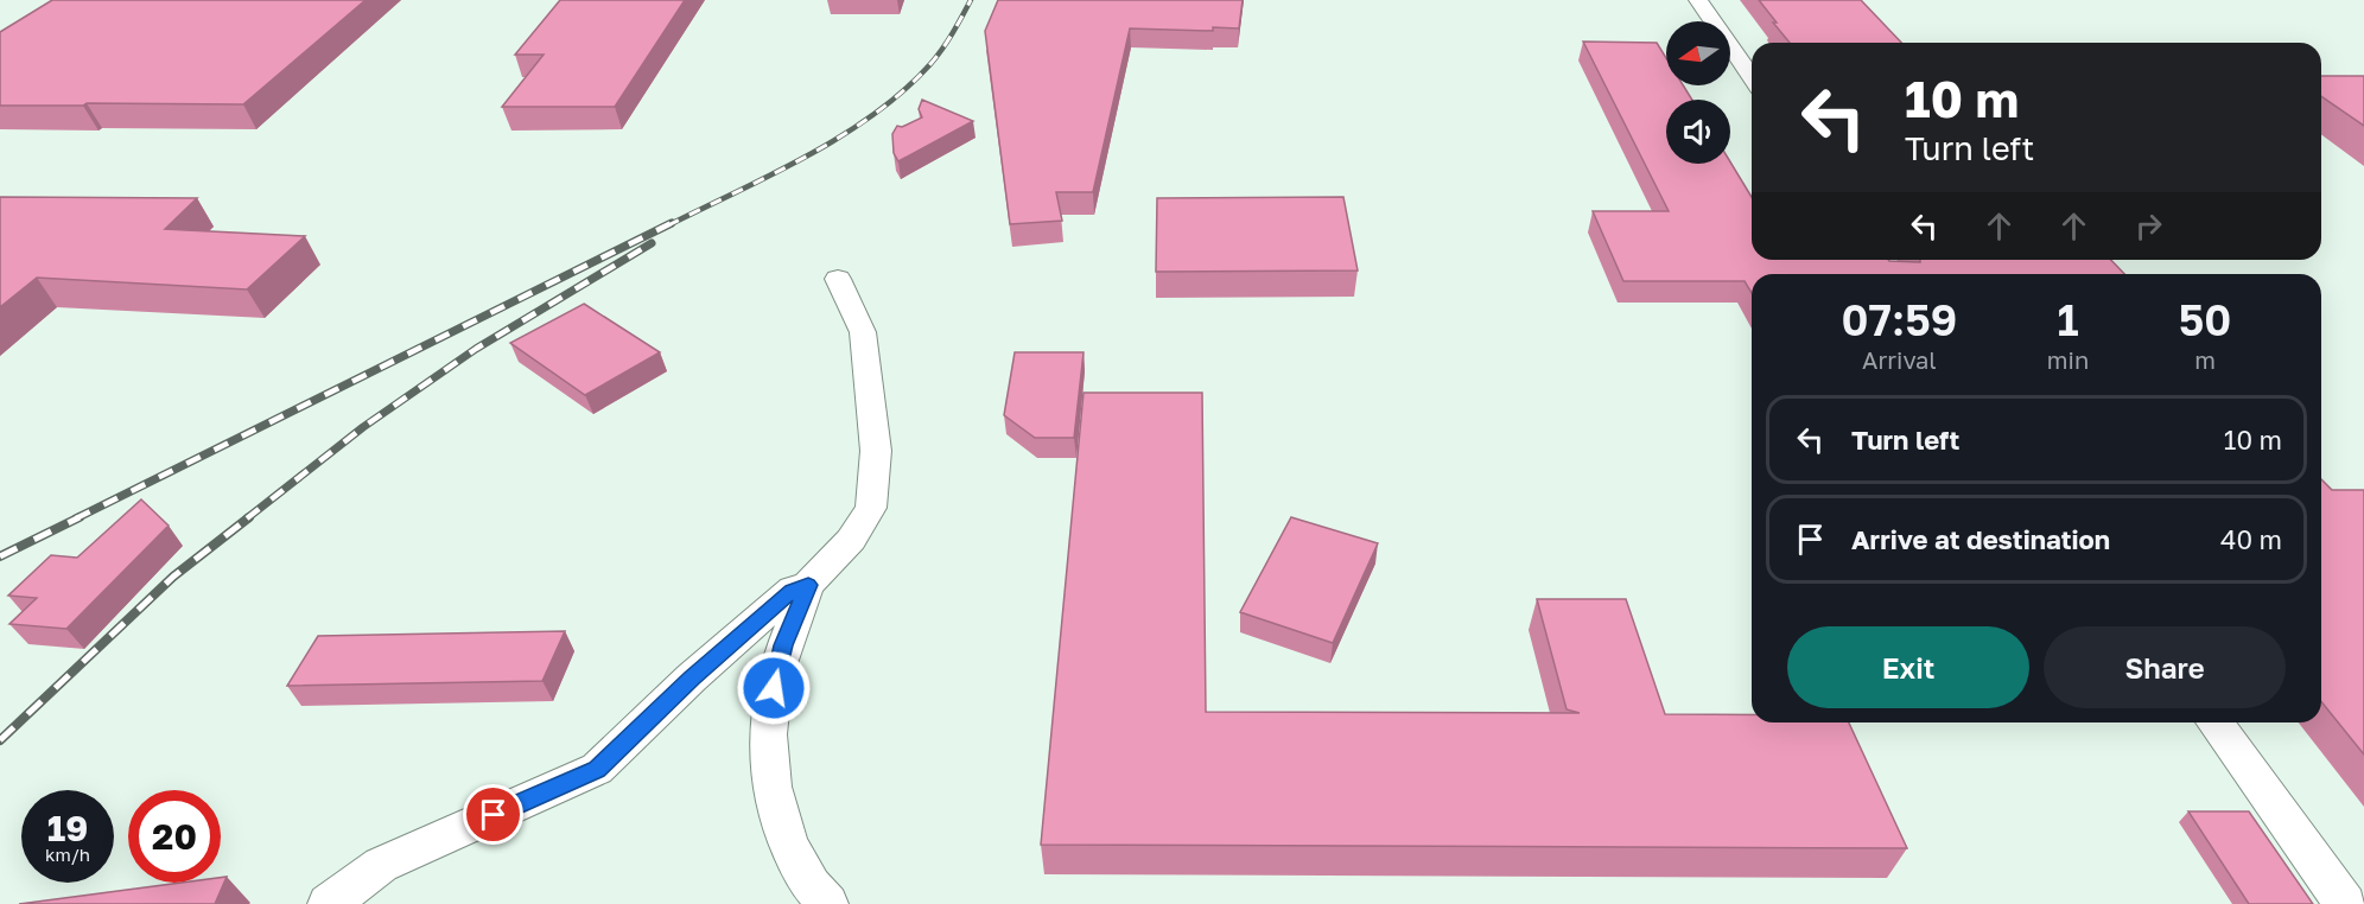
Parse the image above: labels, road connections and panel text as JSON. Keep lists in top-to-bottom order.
{
  "north": "left",
  "page": {
    "turn": ["10 m", "Turn left"],
    "eta": [
      "07:59",
      "Arrival",
      "1",
      "min",
      "50",
      "m"
    ],
    "list": [
      {
        "name": "Turn left",
        "value": "10 m"
      },
      {
        "name": "Arrive at destination",
        "value": "40 m"
      }
    ],
    "buttons": ["Exit", "Share"],
    "speed": "19 km/h",
    "limit": "20"
  }
}
